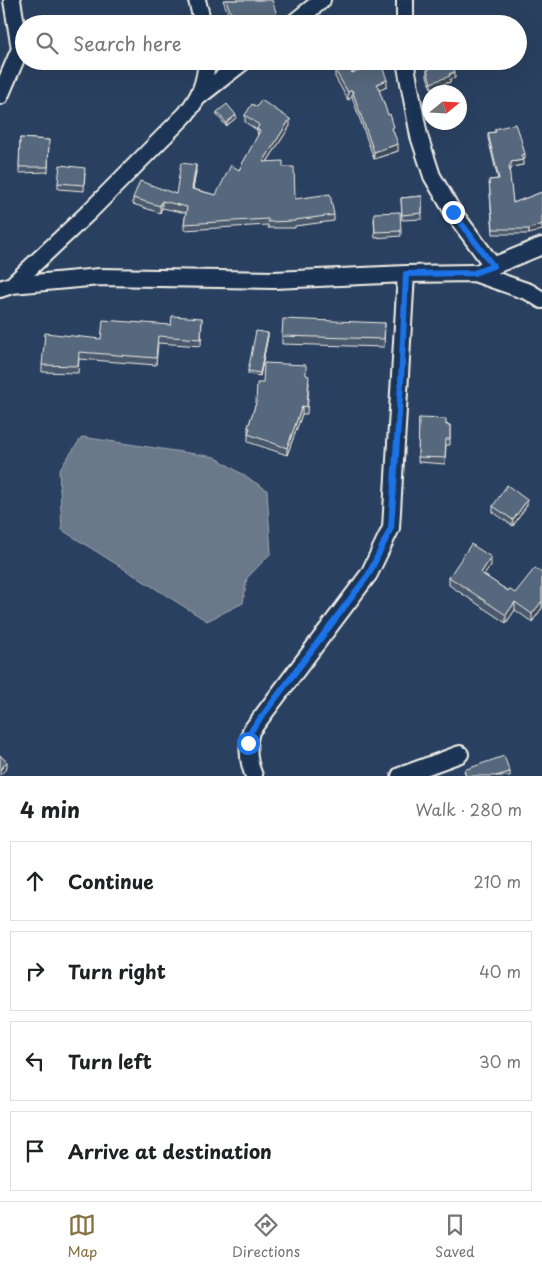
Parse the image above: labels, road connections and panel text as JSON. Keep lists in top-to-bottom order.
{
  "north": "right",
  "page": {
    "search": "Search here",
    "heading": ["4 min", "Walk · 280 m"],
    "list": [
      ["Continue", "210 m"],
      ["Turn right", "40 m"],
      ["Turn left", "30 m"],
      "Arrive at destination"
    ],
    "nav": ["Map", "Directions", "Saved"]
  }
}
